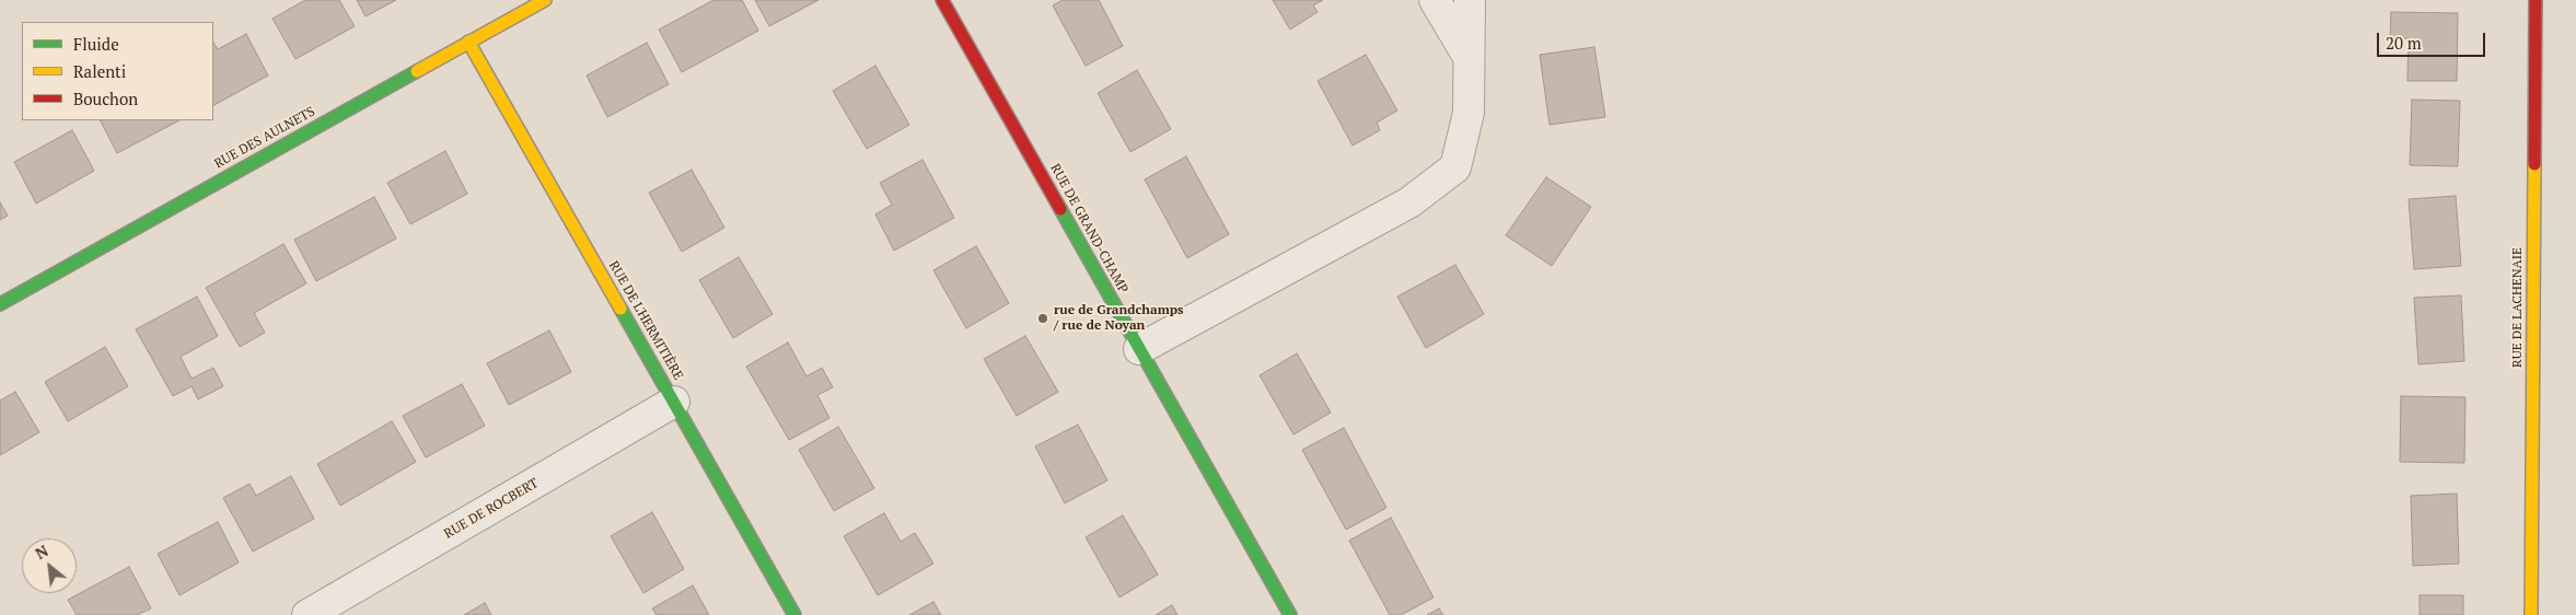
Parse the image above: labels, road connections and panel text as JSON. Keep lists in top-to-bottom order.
{
  "streets": {
    "street": [
      "RUE DES AULNETS",
      "RUE DE GRAND-CHAMP",
      "RUE DE LACHENAIE",
      "RUE DE L'HERMITIÈRE",
      "RUE DE ROCBERT"
    ]
  },
  "crossings": [
    ["RUE DES AULNETS", "RUE DE L'HERMITIÈRE"],
    ["RUE DE L'HERMITIÈRE", "RUE DE ROCBERT"]
  ],
  "places": ["rue de Grandchamps / rue de Noyan"],
  "legend": ["Fluide", "Ralenti", "Bouchon"],
  "scale_bar": "20 m",
  "north": "top left"
}
